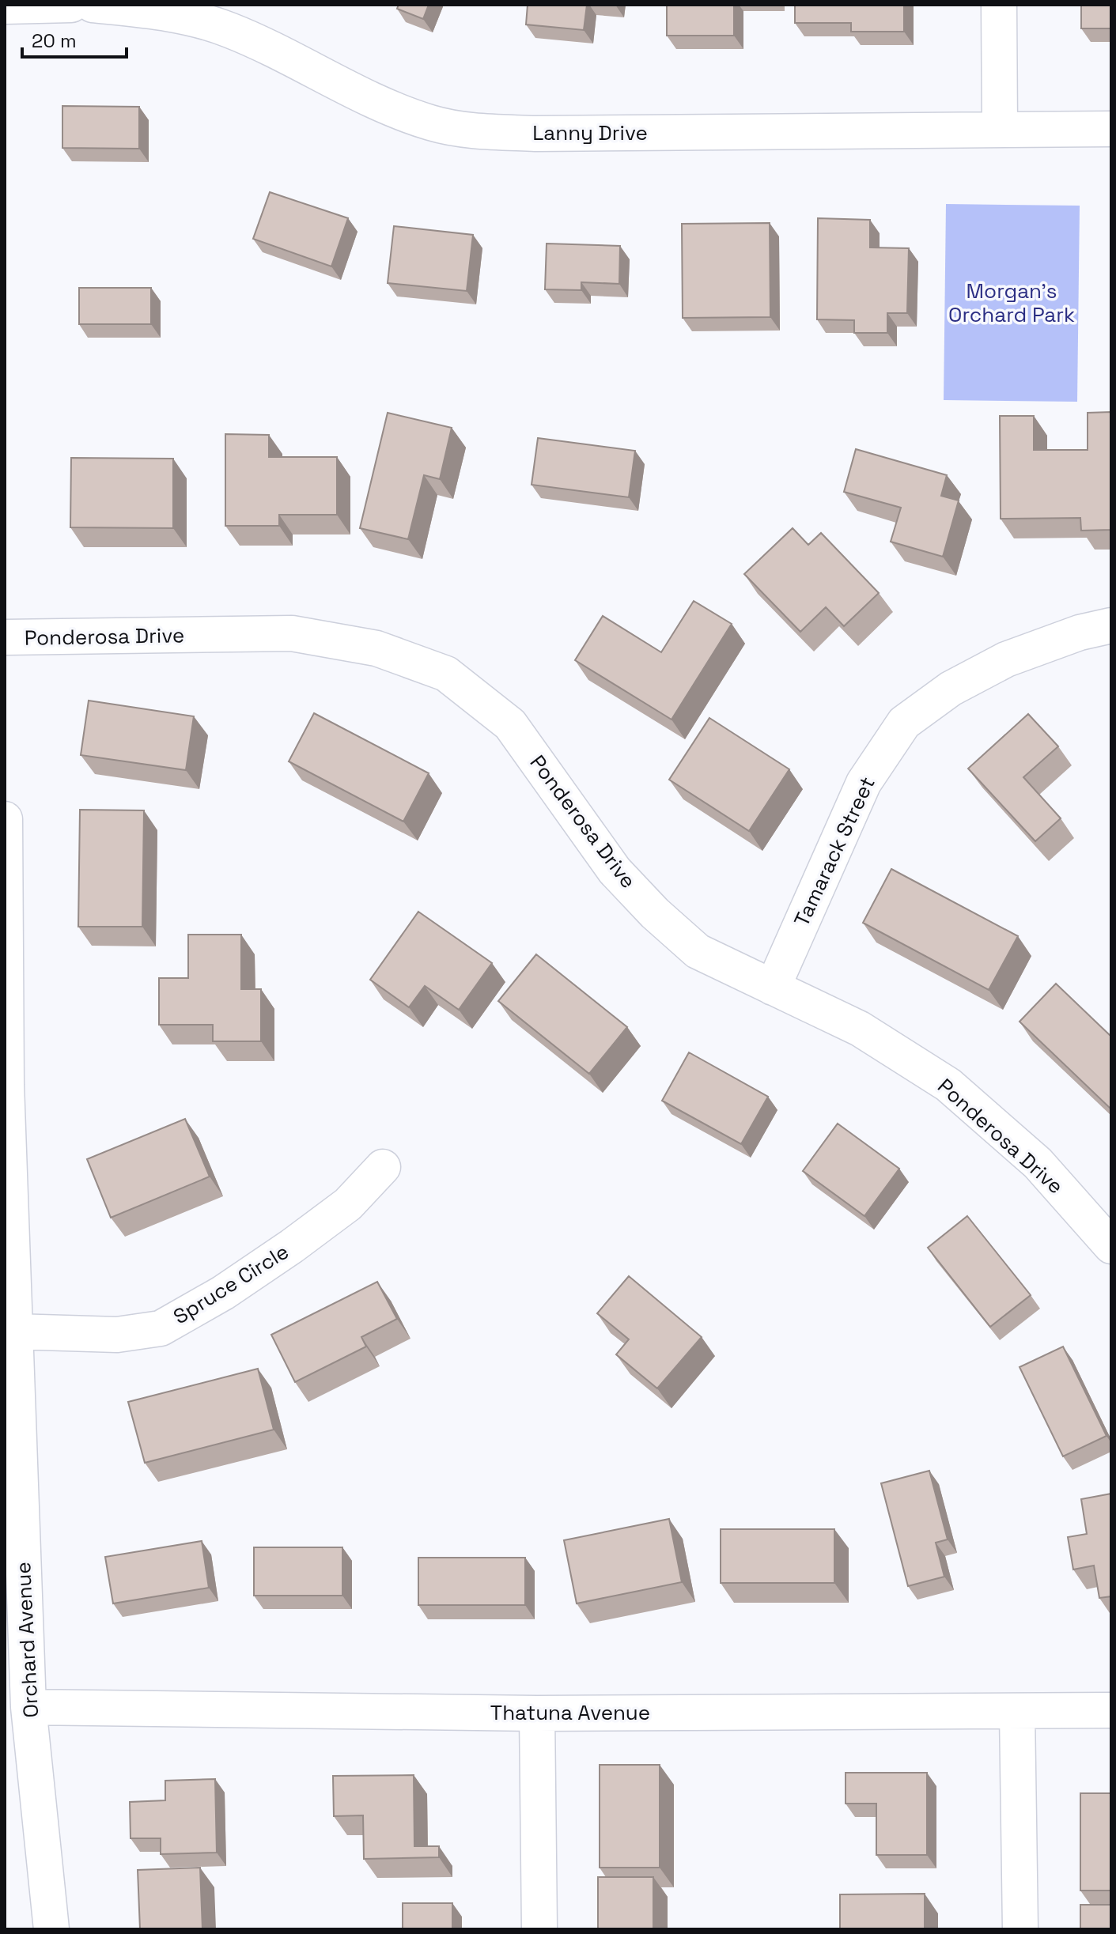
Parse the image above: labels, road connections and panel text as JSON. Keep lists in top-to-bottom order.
{
  "streets": {
    "street": [
      "Lanny Drive",
      "Ponderosa Drive",
      "Tamarack Street",
      "Spruce Circle",
      "Orchard Avenue",
      "Thatuna Avenue"
    ]
  },
  "crossings": [
    ["Ponderosa Drive", "Tamarack Street"],
    ["Spruce Circle", "Orchard Avenue"],
    ["Orchard Avenue", "Thatuna Avenue"]
  ],
  "parks": ["Morgan's Orchard Park"],
  "scale_bar": "20 m"
}
